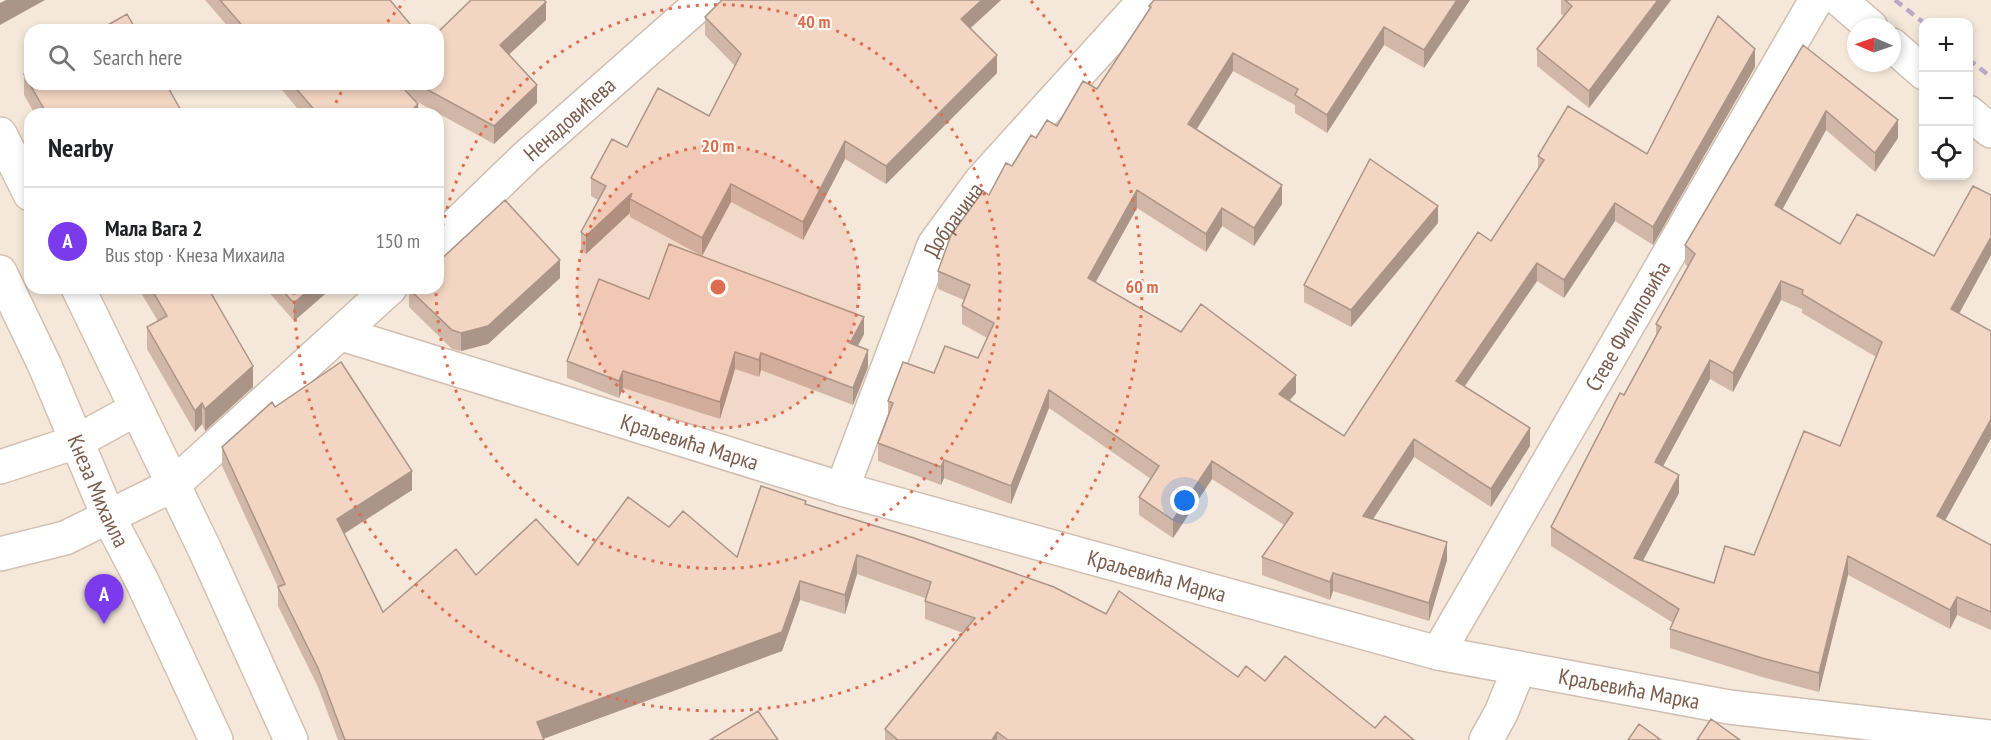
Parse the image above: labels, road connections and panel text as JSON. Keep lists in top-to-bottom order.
{
  "streets": {
    "street": [
      "Ненадовићева",
      "Добрачина",
      "Стеве Филиповића",
      "Краљевића Марка",
      "Кнеза Михаила"
    ]
  },
  "crossings": [
    ["Добрачина", "Краљевића Марка"],
    ["Стеве Филиповића", "Краљевића Марка"]
  ],
  "north": "left",
  "page": {
    "map_buttons": ["+", "−"],
    "search": "Search here",
    "heading": "Nearby",
    "list": [
      {
        "mark": "A",
        "name": "Мала Вага 2",
        "note": "Bus stop · Кнеза Михаила",
        "value": "150 m"
      }
    ],
    "pins": "A"
  },
  "rings": ["40 m", "20 m", "60 m"]
}
